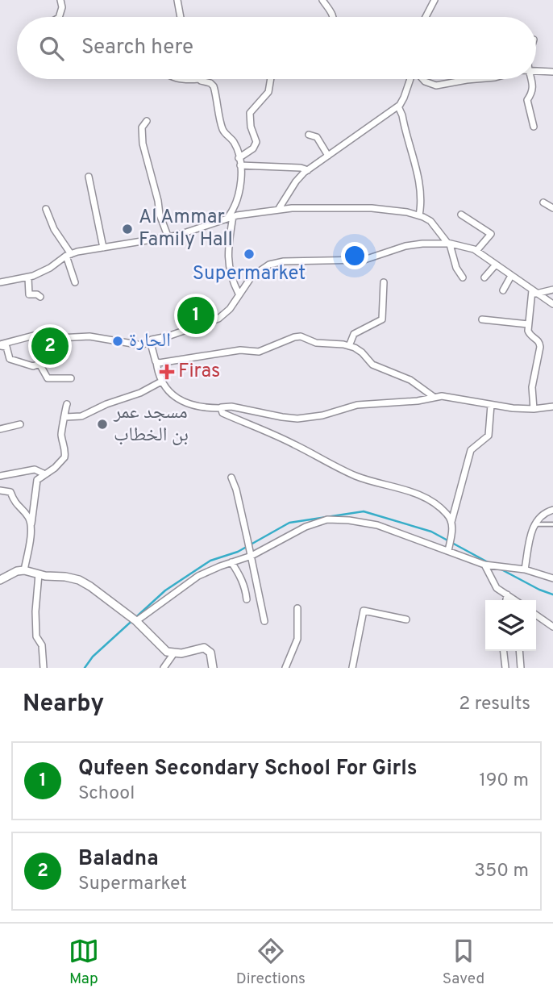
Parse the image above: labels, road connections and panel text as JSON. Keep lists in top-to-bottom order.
{
  "places": {
    "other": [
      "Al Ammar Family Hall",
      "Supermarket",
      "الحارة",
      "مسجد عمر بن الخطاب"
    ],
    "health": ["Firas"]
  },
  "page": {
    "search": "Search here",
    "pins": ["1", "2"],
    "heading": ["Nearby", "2 results"],
    "list": [
      {
        "mark": "1",
        "name": "Qufeen Secondary School For Girls",
        "note": "School",
        "value": "190 m"
      },
      {
        "mark": "2",
        "name": "Baladna",
        "note": "Supermarket",
        "value": "350 m"
      }
    ],
    "nav": ["Map", "Directions", "Saved"]
  }
}
